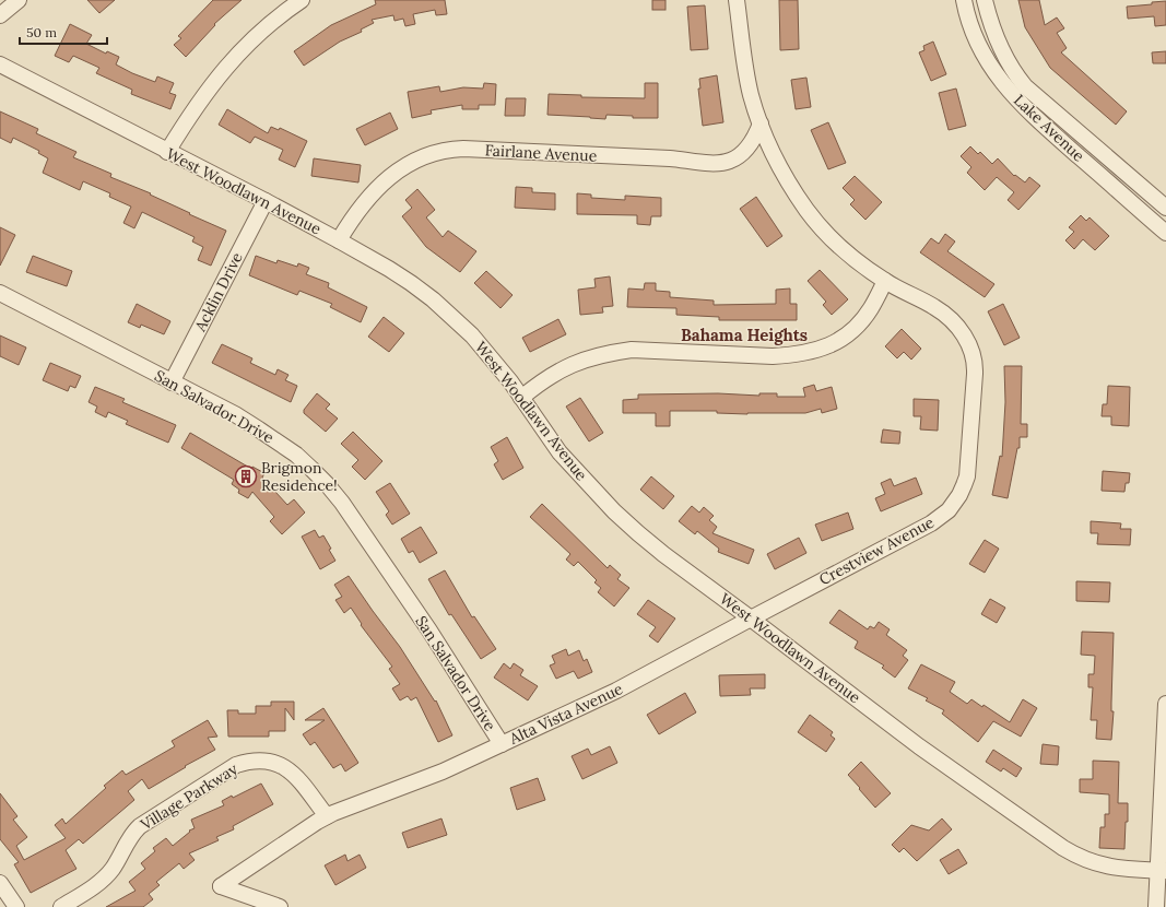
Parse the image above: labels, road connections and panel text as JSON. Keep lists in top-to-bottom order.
{
  "streets": {
    "street": [
      "Lake Avenue",
      "Fairlane Avenue",
      "West Woodlawn Avenue",
      "Acklin Drive",
      "San Salvador Drive",
      "Crestview Avenue",
      "Alta Vista Avenue",
      "Village Parkway"
    ]
  },
  "crossings": [
    ["Fairlane Avenue", "West Woodlawn Avenue"],
    ["Fairlane Avenue", "Crestview Avenue"],
    ["West Woodlawn Avenue", "Acklin Drive"],
    ["West Woodlawn Avenue", "Crestview Avenue"],
    ["West Woodlawn Avenue", "Alta Vista Avenue"],
    ["Acklin Drive", "San Salvador Drive"],
    ["San Salvador Drive", "Alta Vista Avenue"],
    ["Crestview Avenue", "Alta Vista Avenue"],
    ["Alta Vista Avenue", "Village Parkway"]
  ],
  "districts": ["Bahama Heights"],
  "places": {
    "building": ["Brigmon Residence!"]
  },
  "scale_bar": "50 m"
}
